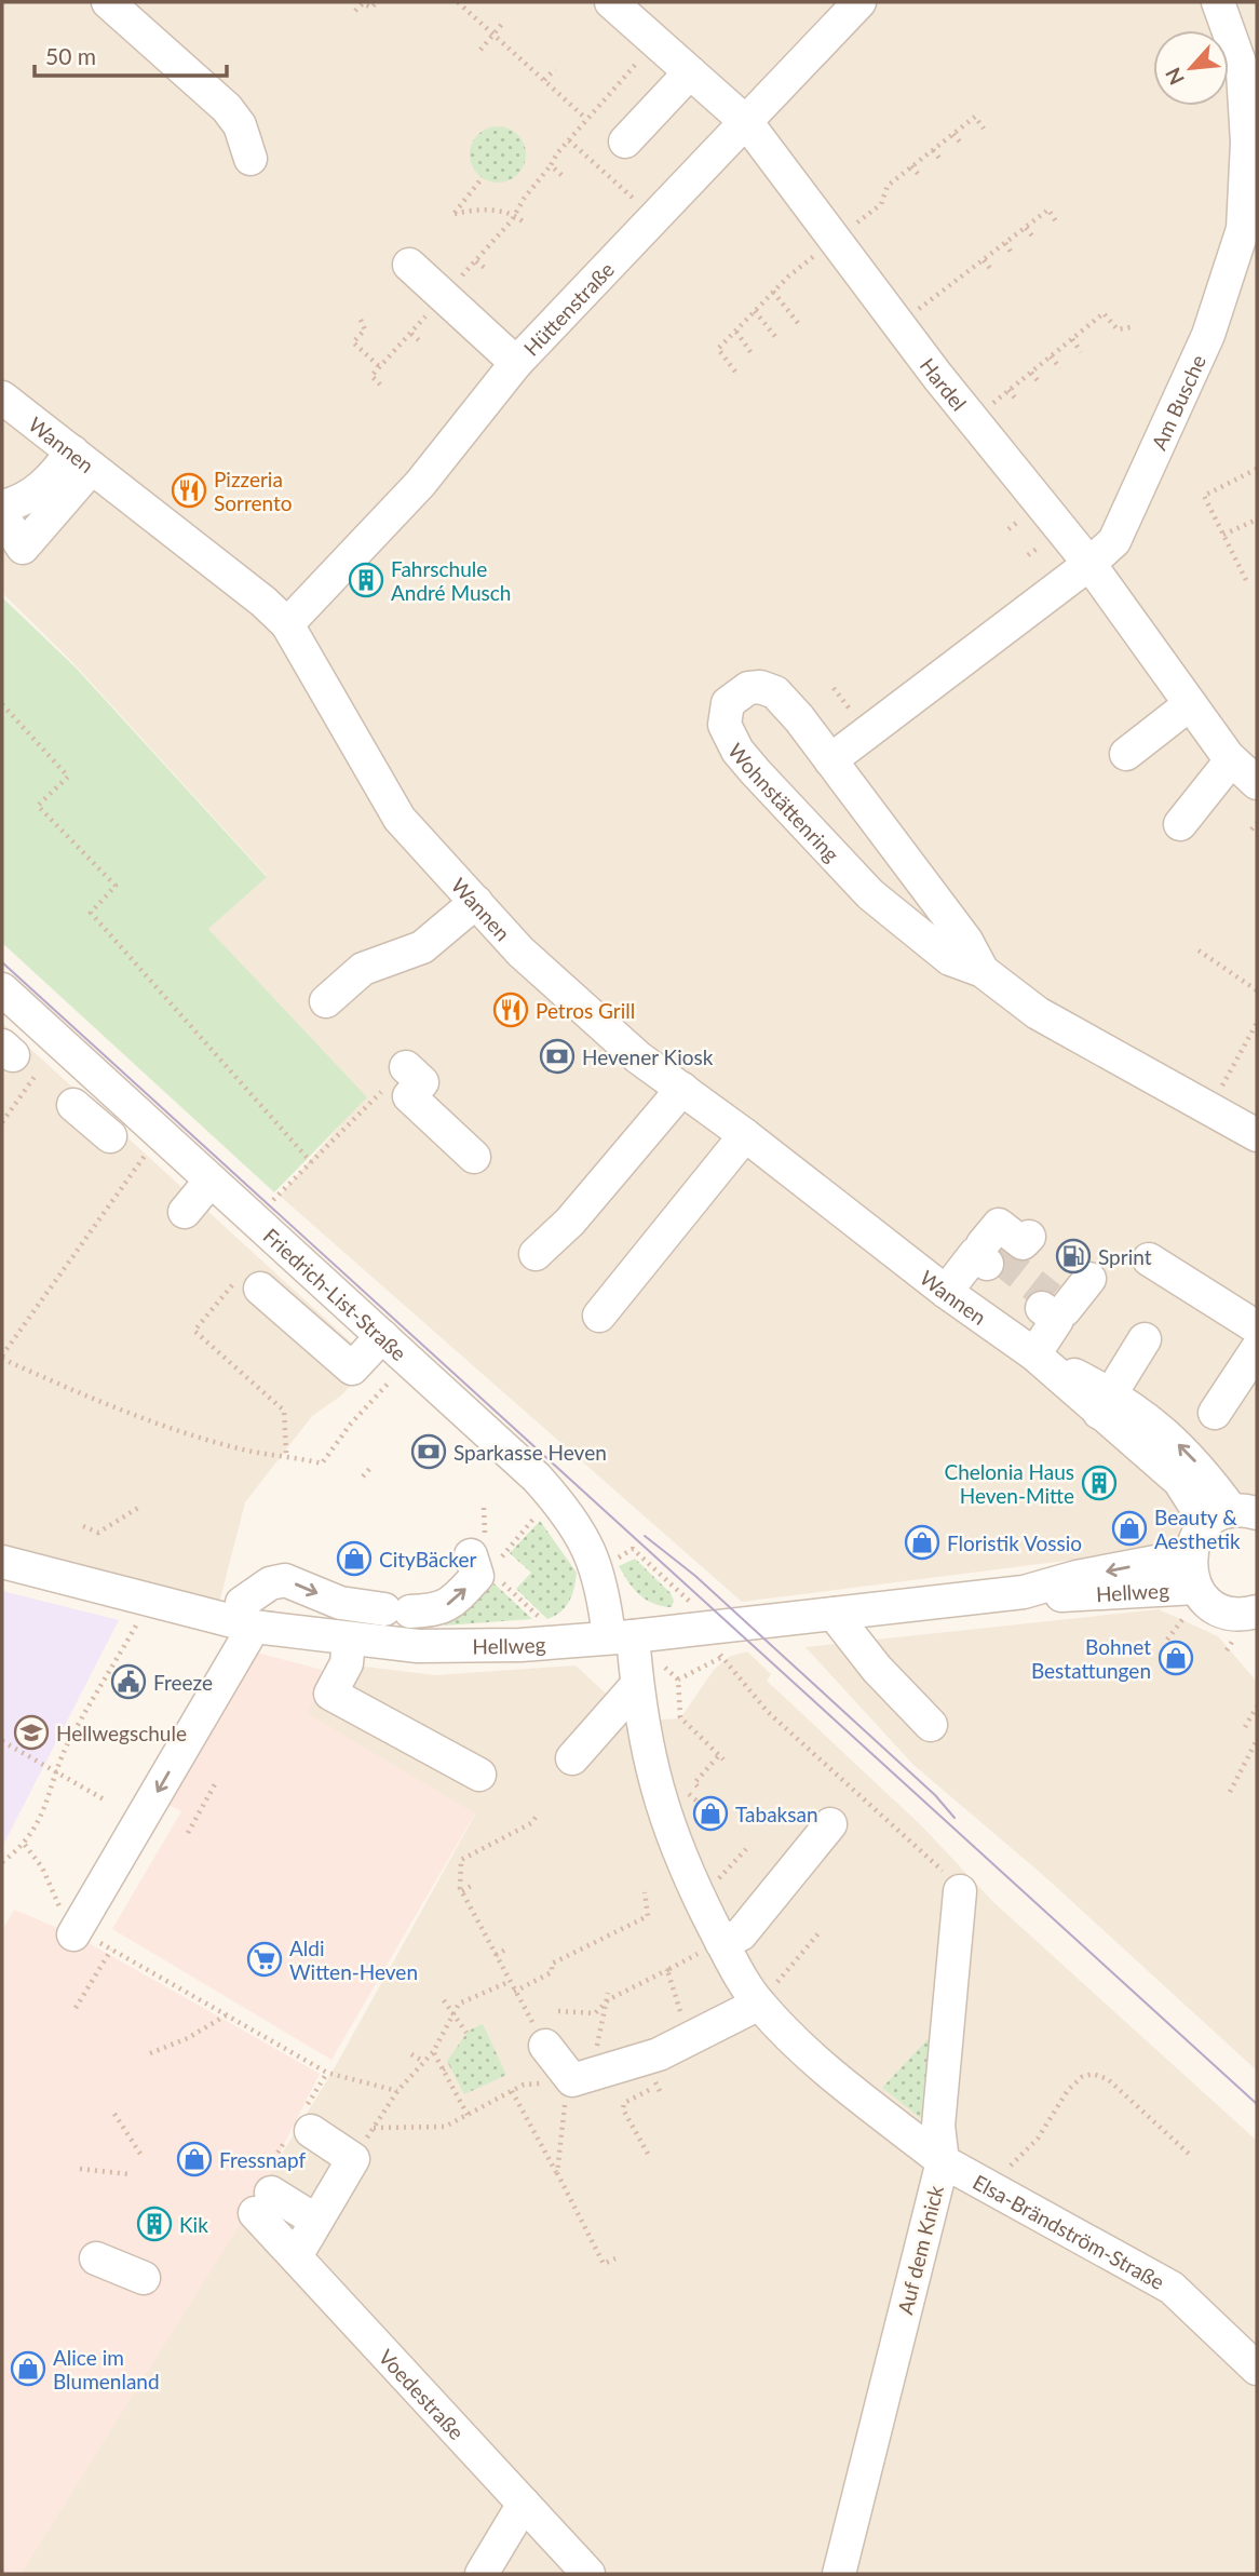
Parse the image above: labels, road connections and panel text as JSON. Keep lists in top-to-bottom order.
{
  "streets": {
    "street": [
      "Hüttenstraße",
      "Hardel",
      "Am Busche",
      "Wannen",
      "Wohnstättenring",
      "Friedrich-List-Straße",
      "Hellweg",
      "Elsa-Brändström-Straße",
      "Auf dem Knick",
      "Voedestraße"
    ]
  },
  "crossings": [
    ["Hüttenstraße", "Hardel"],
    ["Hüttenstraße", "Wannen"],
    ["Hardel", "Am Busche"],
    ["Friedrich-List-Straße", "Hellweg"],
    ["Friedrich-List-Straße", "Auf dem Knick"],
    ["Hellweg", "Auf dem Knick"],
    ["Elsa-Brändström-Straße", "Auf dem Knick"]
  ],
  "places": {
    "restaurant": ["Pizzeria Sorrento", "Petros Grill"],
    "building": ["Fahrschule André Musch", "Chelonia Haus Heven-Mitte", "Kik"],
    "bank": ["Hevener Kiosk", "Sparkasse Heven"],
    "fuel station": ["Sprint"],
    "shop": [
      "Beauty & Aesthetik",
      "Floristik Vossio",
      "CityBäcker",
      "Bohnet Bestattungen",
      "Tabaksan",
      "Fressnapf",
      "Alice im Blumenland"
    ],
    "public building": ["Freeze"],
    "school or university": ["Hellwegschule"],
    "supermarket": ["Aldi Witten-Heven"]
  },
  "scale_bar": "50 m",
  "north": "bottom left"
}
